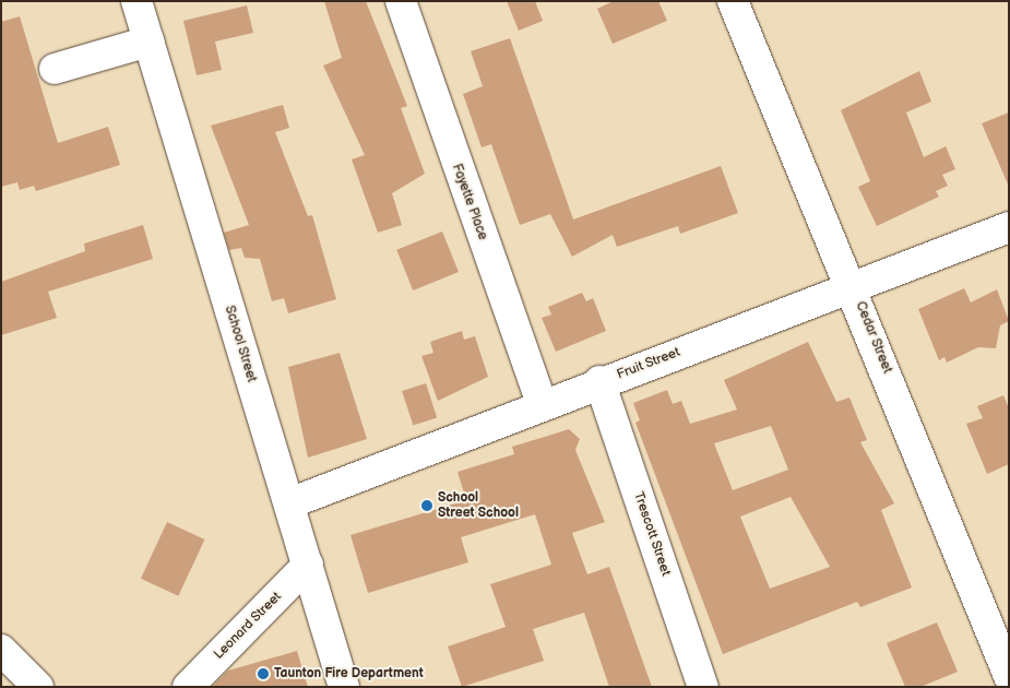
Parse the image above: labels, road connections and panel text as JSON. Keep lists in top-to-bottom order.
{
  "streets": {
    "street": [
      "Fayette Place",
      "Cedar Street",
      "School Street",
      "Fruit Street",
      "Trescott Street",
      "Leonard Street"
    ]
  },
  "crossings": [
    ["Fayette Place", "Fruit Street"],
    ["Cedar Street", "Fruit Street"],
    ["School Street", "Fruit Street"],
    ["School Street", "Leonard Street"],
    ["Fruit Street", "Trescott Street"]
  ],
  "places": ["School Street School", "Taunton Fire Department"]
}
